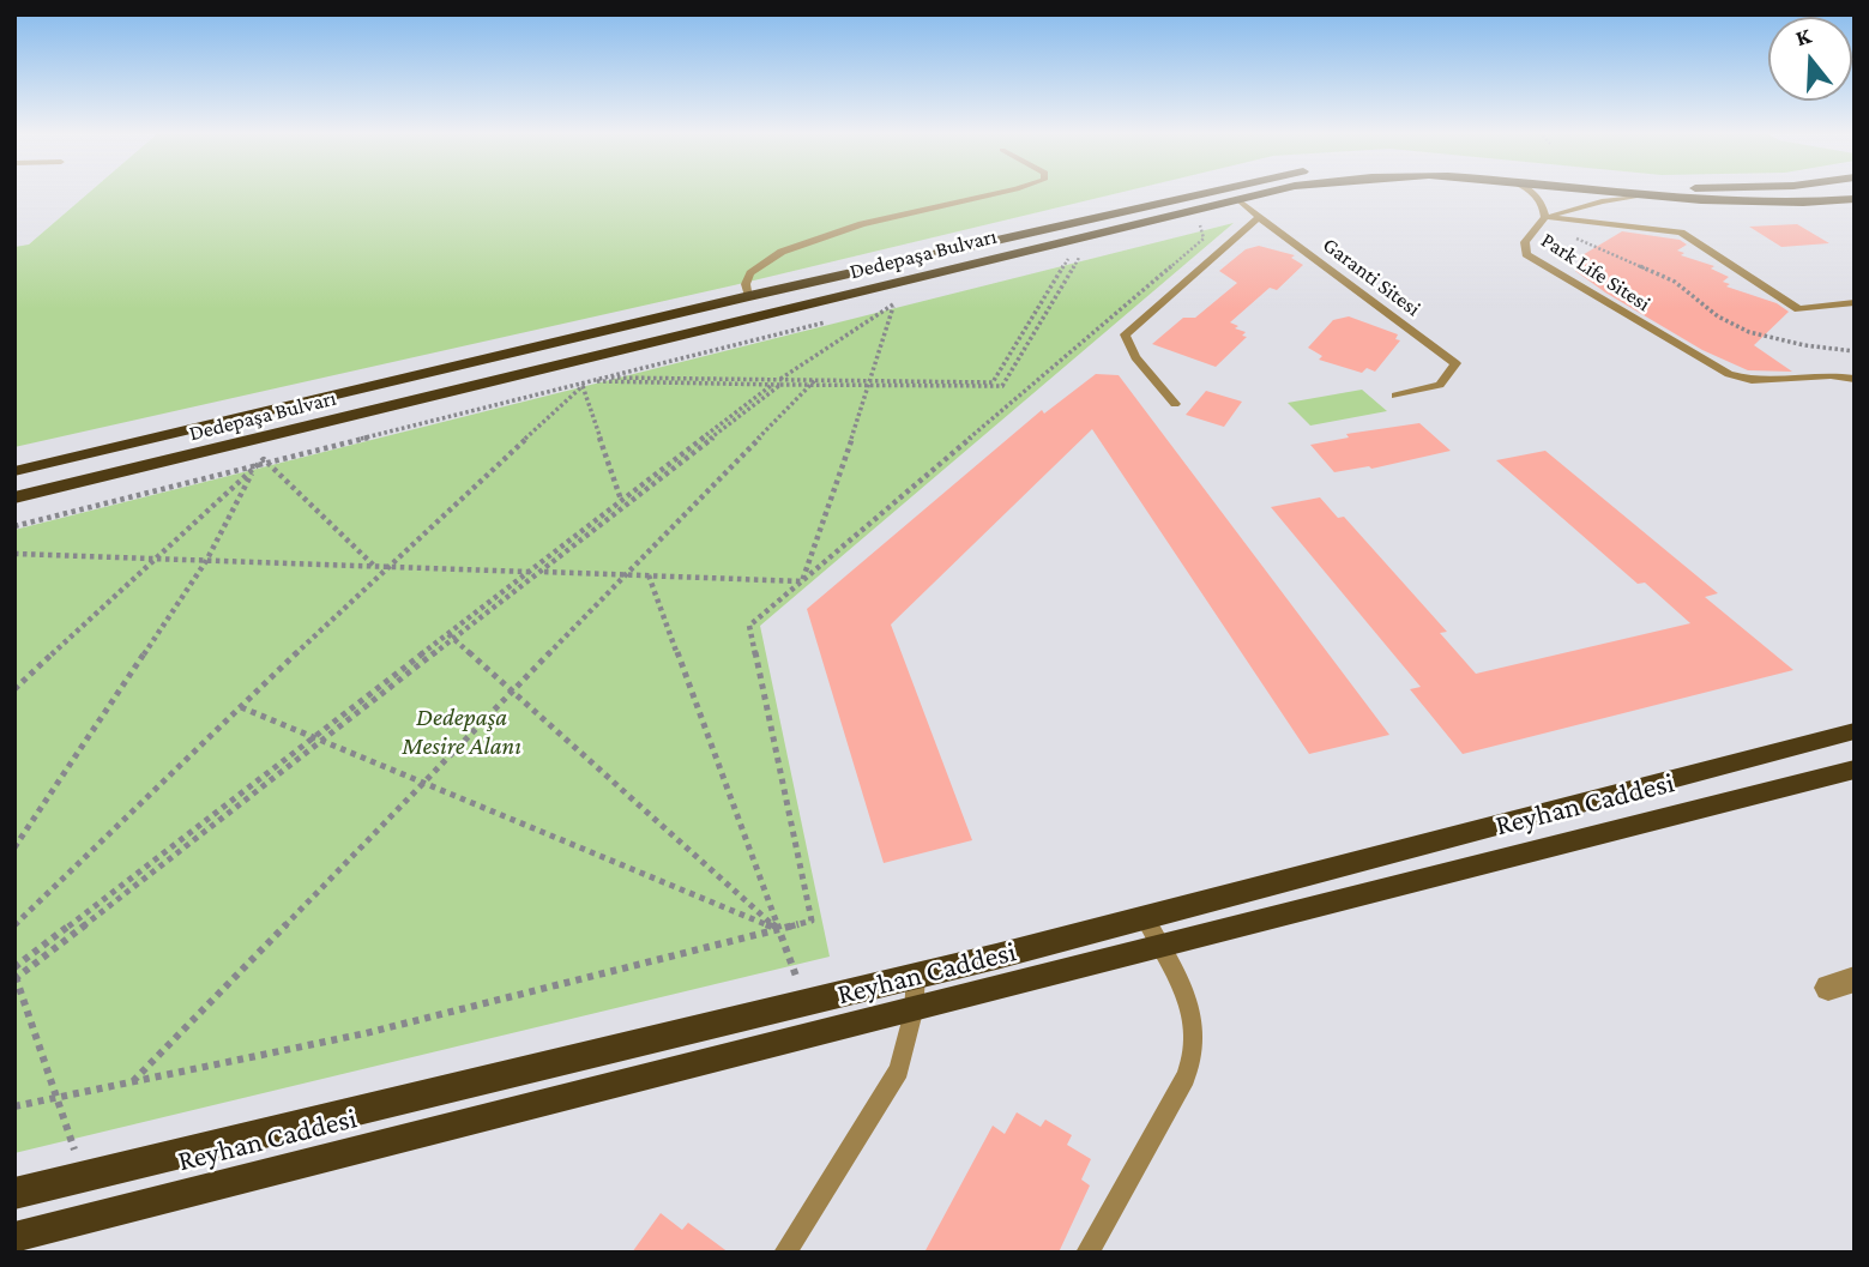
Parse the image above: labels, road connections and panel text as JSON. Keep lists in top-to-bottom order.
{
  "streets": {
    "main road": ["Dedepaşa Bulvarı", "Reyhan Caddesi"],
    "lane": ["Park Life Sitesi", "Garanti Sitesi"]
  },
  "parks": ["Dedepaşa Mesire Alanı"],
  "north": "top"
}
